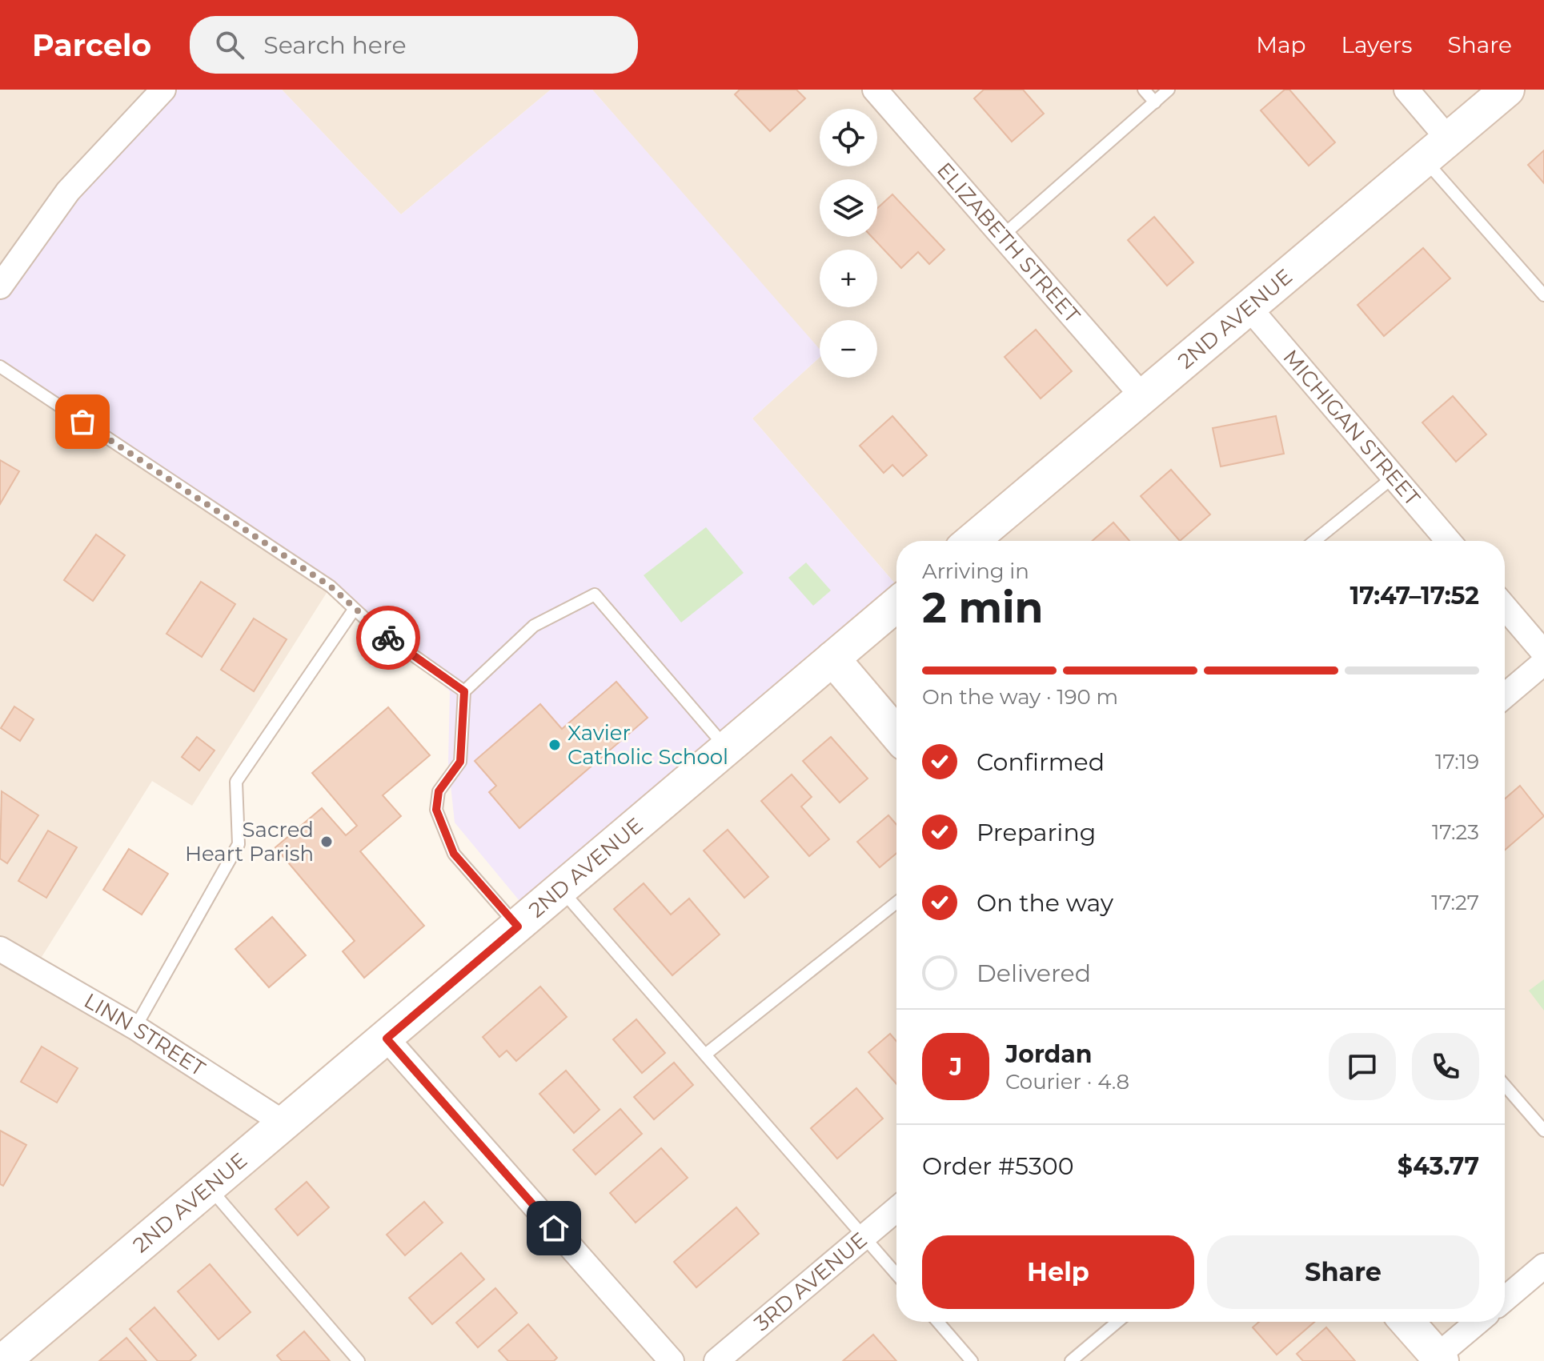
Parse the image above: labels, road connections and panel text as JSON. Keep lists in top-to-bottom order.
{
  "streets": {
    "street": [
      "ELIZABETH STREET",
      "2ND AVENUE",
      "MICHIGAN STREET",
      "LINN STREET",
      "3RD AVENUE"
    ]
  },
  "crossings": [
    ["ELIZABETH STREET", "2ND AVENUE"],
    ["2ND AVENUE", "MICHIGAN STREET"],
    ["2ND AVENUE", "LINN STREET"]
  ],
  "places": ["Xavier Catholic School", "Sacred Heart Parish"],
  "page": {
    "header": "Parcelo",
    "search": "Search here",
    "nav": ["Map", "Layers", "Share"],
    "map_buttons": ["+", "−"],
    "heading": ["2 min", "Arriving in", "17:47–17:52"],
    "panel": [
      "Jordan",
      "Courier · 4.8",
      "Order #5300",
      "$43.77"
    ],
    "bar": "On the way · 190 m",
    "list": [
      ["Confirmed", "17:19"],
      ["Preparing", "17:23"],
      ["On the way", "17:27"],
      "Delivered"
    ],
    "round": "J",
    "buttons": ["Help", "Share"]
  }
}
